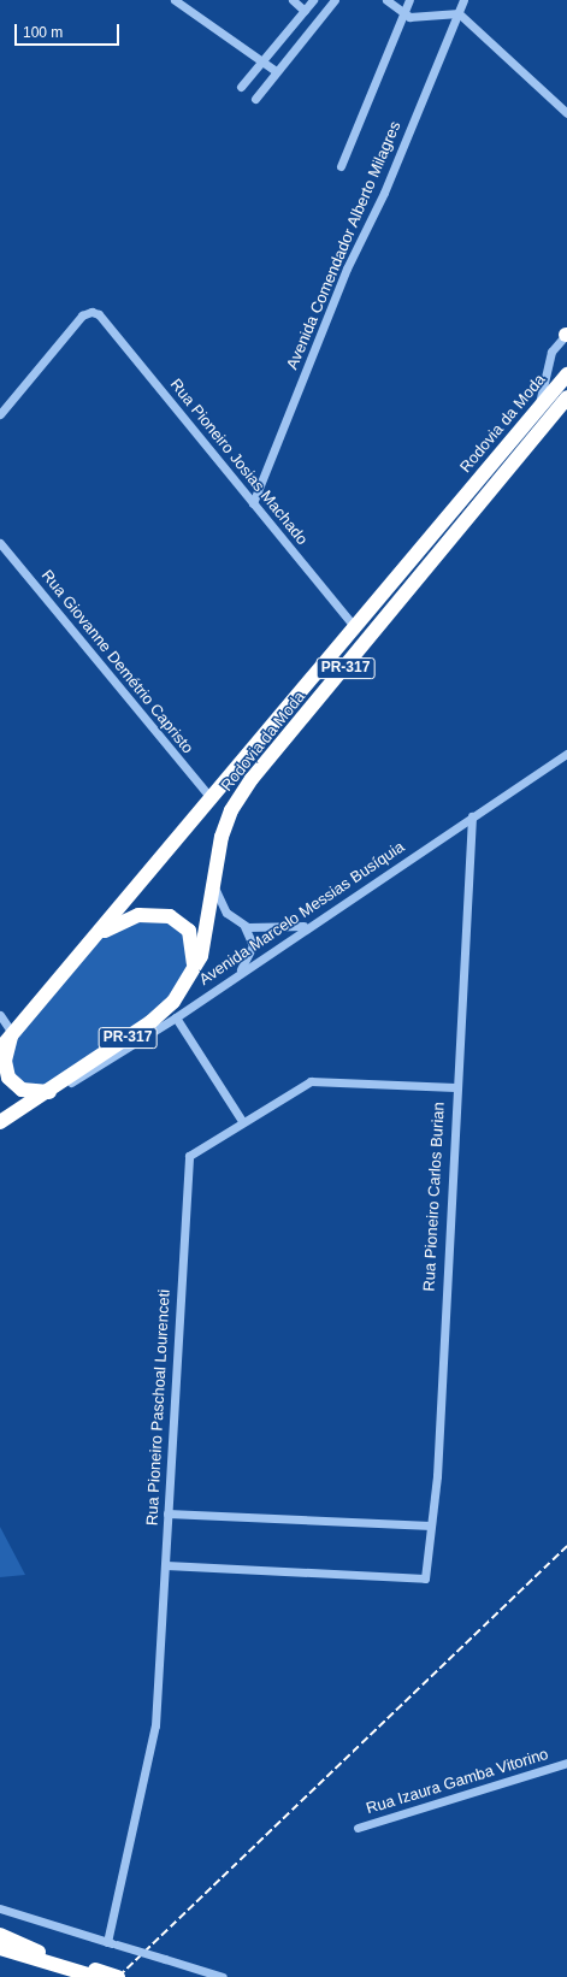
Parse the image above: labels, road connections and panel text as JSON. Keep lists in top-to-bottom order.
{
  "streets": {
    "highway": ["Rodovia da Moda", "PR-317"],
    "street": [
      "Avenida Comendador Alberto Milagres",
      "Rua Pioneiro Josias Machado",
      "Rua Giovanne Demétrio Capristo",
      "Avenida Marcelo Messias Busíquia",
      "Rua Pioneiro Carlos Burian",
      "Rua Pioneiro Paschoal Lourenceti",
      "Rua Izaura Gamba Vitorino"
    ]
  },
  "crossings": [
    ["Avenida Comendador Alberto Milagres", "Rua Pioneiro Josias Machado"],
    ["Rodovia da Moda", "Rua Pioneiro Josias Machado"],
    ["Rodovia da Moda", "Rua Giovanne Demétrio Capristo"],
    ["Rodovia da Moda", "Avenida Marcelo Messias Busíquia"],
    ["Avenida Marcelo Messias Busíquia", "Rua Pioneiro Carlos Burian"],
    ["Rua Pioneiro Carlos Burian", "Rua Pioneiro Paschoal Lourenceti"]
  ],
  "scale_bar": "100 m"
}
